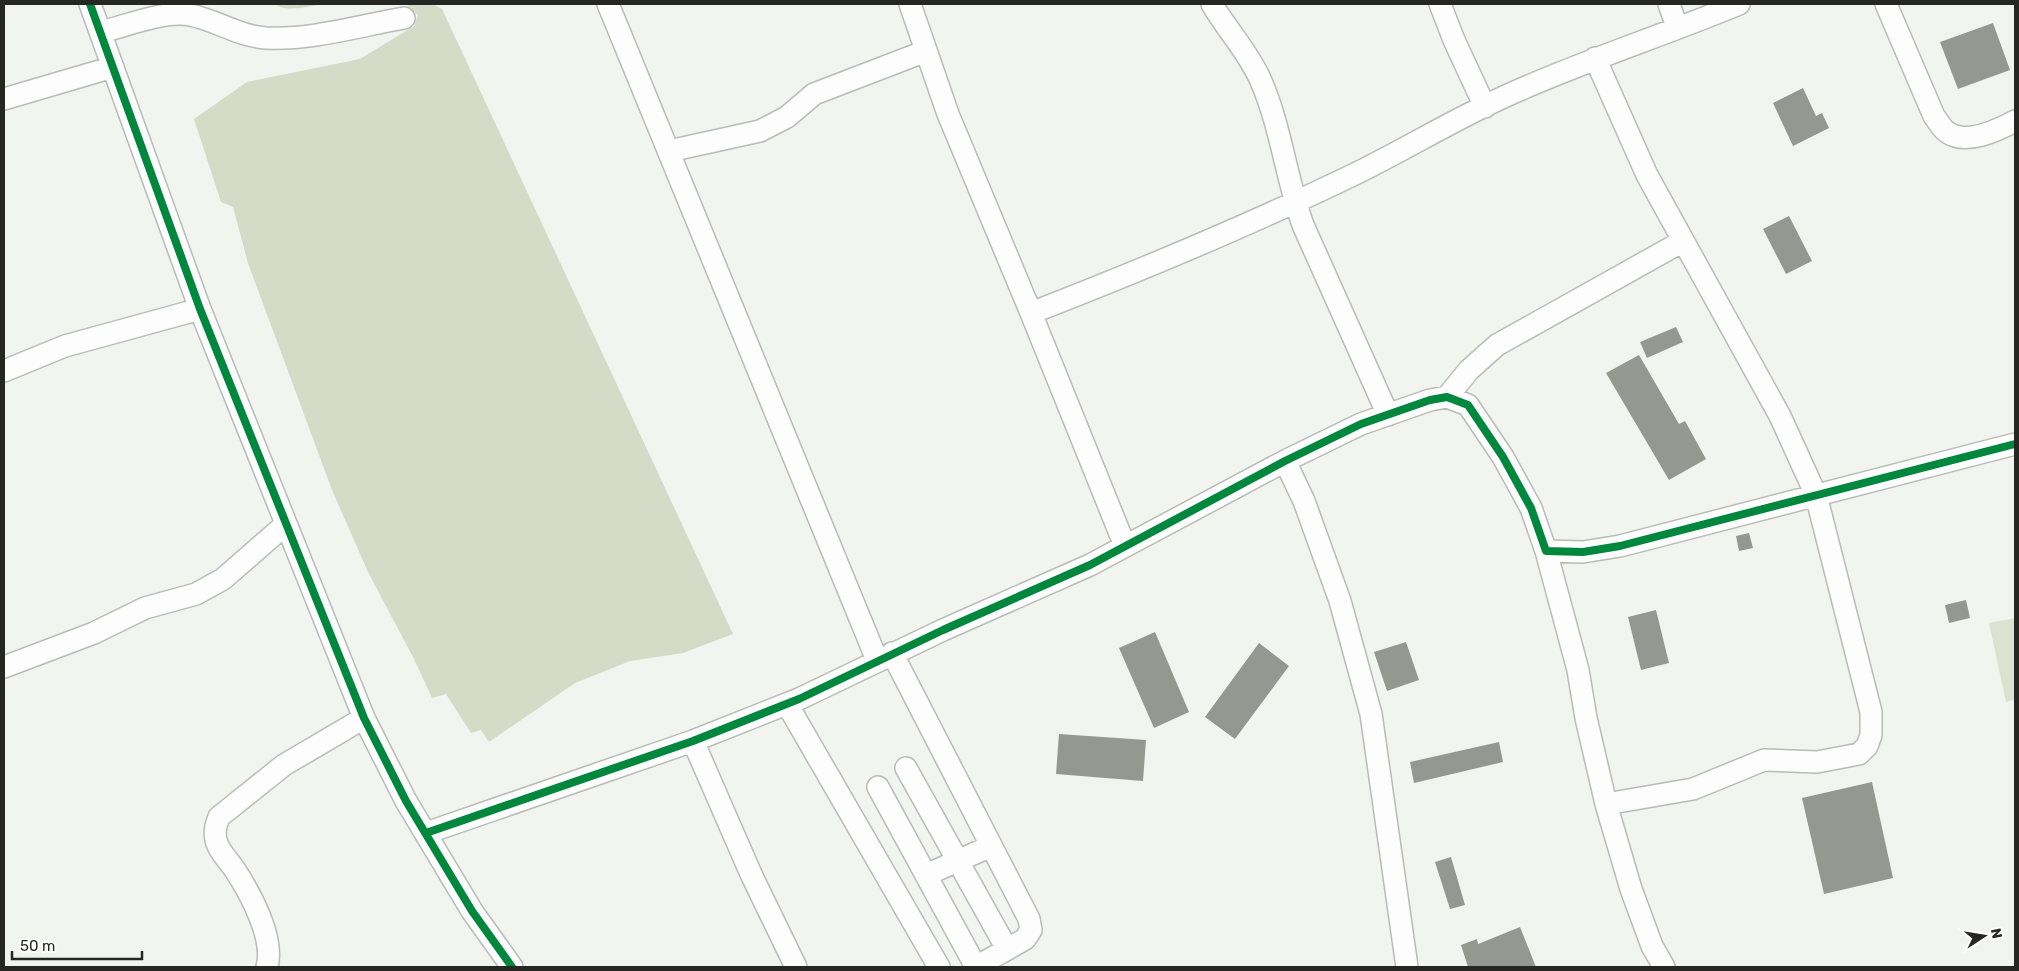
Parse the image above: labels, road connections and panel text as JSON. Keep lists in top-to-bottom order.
{
  "scale_bar": "50 m",
  "north": "right"
}
